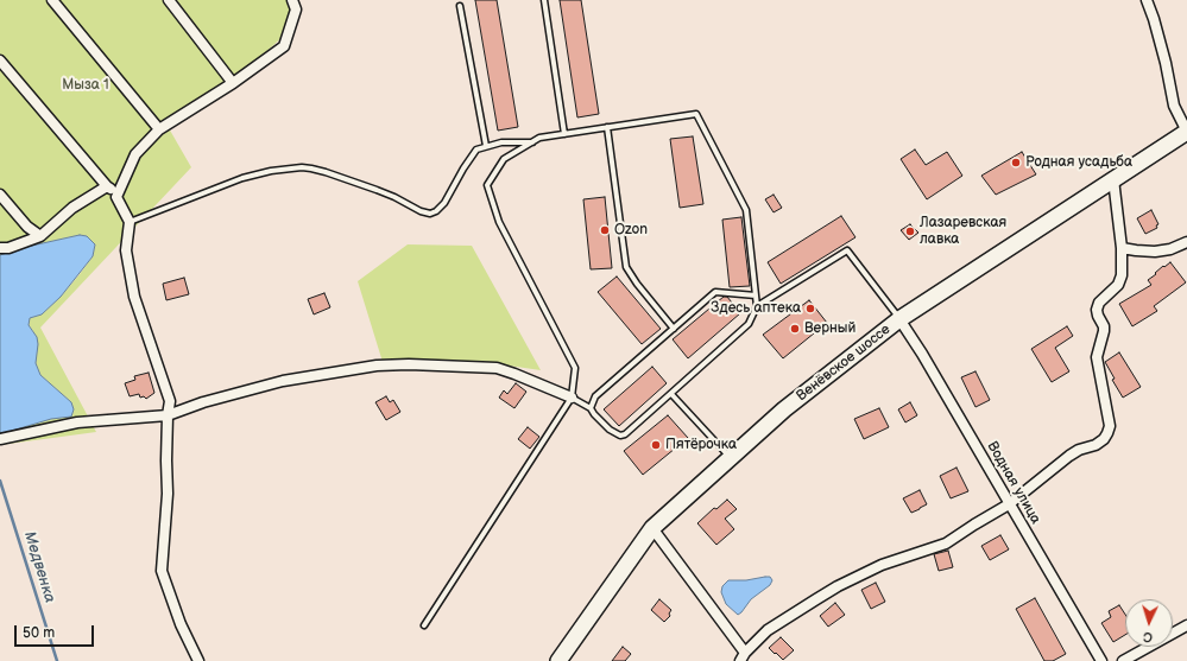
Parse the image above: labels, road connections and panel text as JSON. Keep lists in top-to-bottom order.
{
  "streets": {
    "main road": ["Венёвское шоссе"],
    "street": ["Водная улица"]
  },
  "crossings": [
    ["Венёвское шоссе", "Водная улица"]
  ],
  "water": ["Медвенка"],
  "parks": ["Мыза 1"],
  "places": [
    "Родная усадьба",
    "Ozon",
    "Лазаревская лавка",
    "Здесь аптека",
    "Верный",
    "Пятёрочка"
  ],
  "scale_bar": "50 m",
  "north": "bottom"
}
